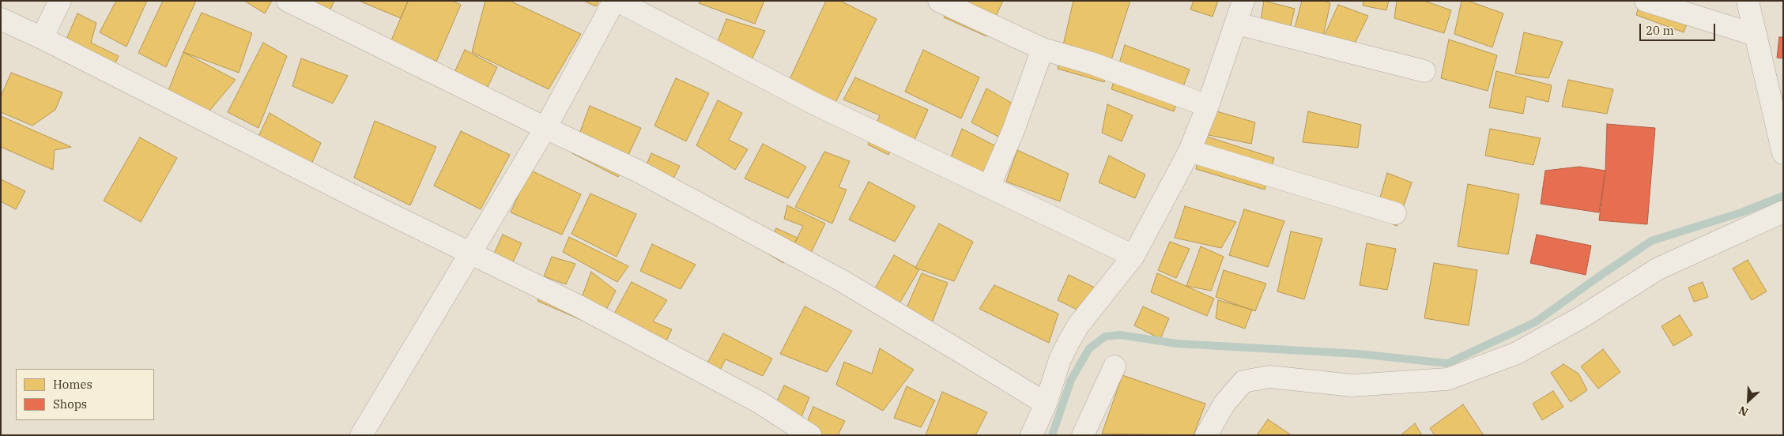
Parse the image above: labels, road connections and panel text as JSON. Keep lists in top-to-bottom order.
{
  "legend": ["Homes", "Shops"],
  "scale_bar": "20 m",
  "north": "bottom left"
}
